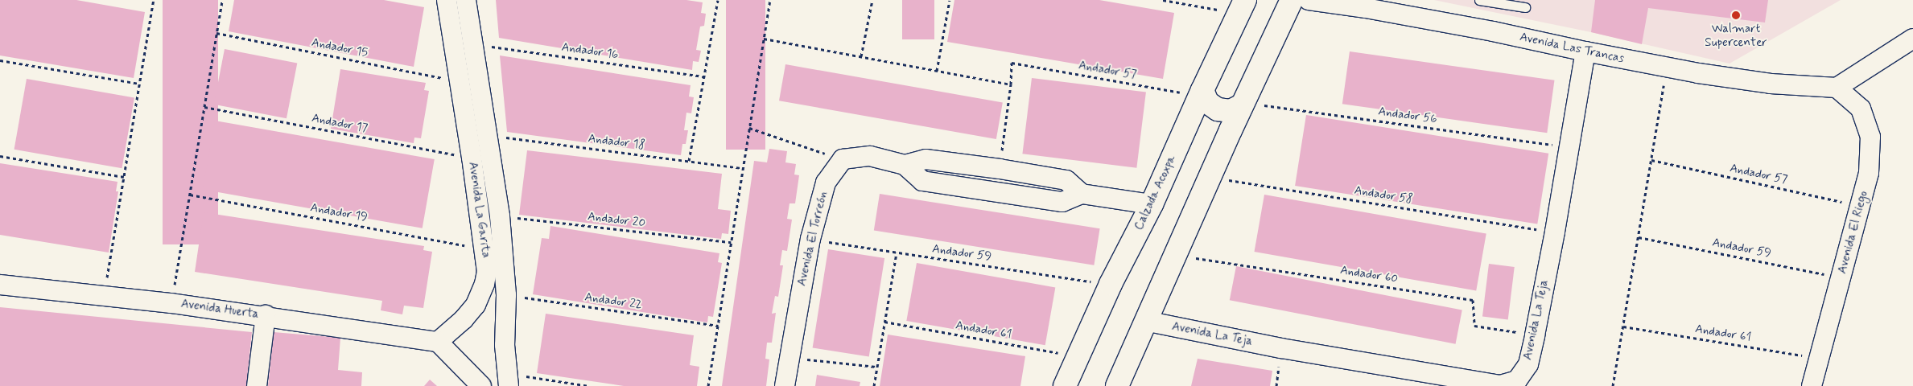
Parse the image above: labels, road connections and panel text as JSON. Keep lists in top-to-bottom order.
{
  "streets": {
    "main road": ["Calzada Acoxpa"],
    "street": [
      "Avenida Las Trancas",
      "Avenida La Garita",
      "Avenida El Riego",
      "Avenida El Torreón",
      "Avenida Huerta",
      "Avenida La Teja"
    ],
    "path": [
      "Andador 15",
      "Andador 16",
      "Andador 57",
      "Andador 56",
      "Andador 17",
      "Andador 18",
      "Andador 58",
      "Andador 19",
      "Andador 20",
      "Andador 59",
      "Andador 60",
      "Andador 22",
      "Andador 61"
    ]
  },
  "crossings": [
    ["Andador 15", "Avenida La Garita"],
    ["Avenida Las Trancas", "Avenida El Riego"],
    ["Avenida Las Trancas", "Avenida La Teja"],
    ["Andador 16", "Avenida La Garita"],
    ["Andador 57", "Calzada Acoxpa"],
    ["Andador 57", "Avenida El Riego"],
    ["Andador 56", "Avenida La Teja"],
    ["Andador 17", "Avenida La Garita"],
    ["Andador 18", "Avenida La Garita"],
    ["Calzada Acoxpa", "Andador 59"],
    ["Calzada Acoxpa", "Andador 61"],
    ["Andador 58", "Avenida La Teja"],
    ["Avenida La Garita", "Andador 19"],
    ["Avenida La Garita", "Andador 20"],
    ["Avenida La Garita", "Andador 22"],
    ["Avenida La Garita", "Avenida Huerta"],
    ["Avenida El Riego", "Andador 59"],
    ["Avenida El Riego", "Andador 61"],
    ["Avenida El Torreón", "Andador 59"],
    ["Andador 60", "Avenida La Teja"]
  ],
  "places": ["Walmart Supercenter"]
}
